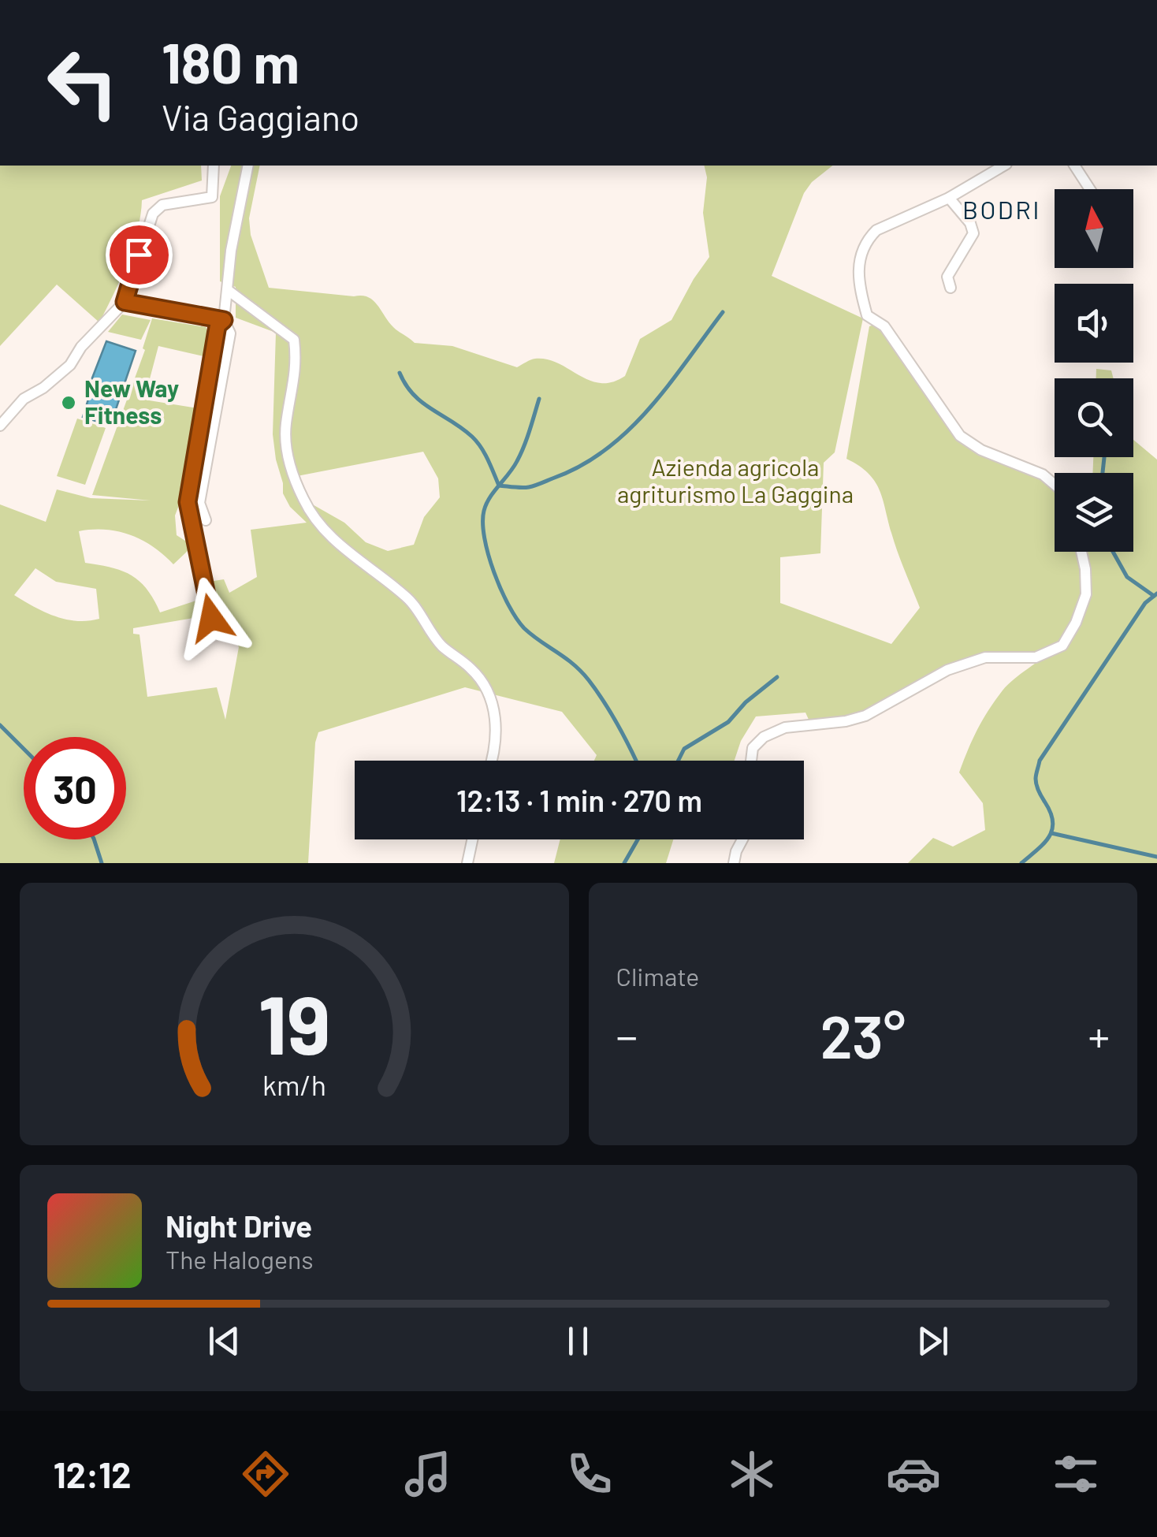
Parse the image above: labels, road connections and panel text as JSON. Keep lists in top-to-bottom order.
{
  "districts": ["BODRI"],
  "parks": ["Azienda agricola agriturismo La Gaggina"],
  "places": ["New Way Fitness"],
  "north": "top",
  "page": {
    "turn": ["180 m", "Via Gaggiano"],
    "limit": "30",
    "trip": "12:13 · 1 min · 270 m",
    "tile": "Climate",
    "heat": ["−", "23°", "+"],
    "song": ["Night Drive", "The Halogens"],
    "tabs": "12:12",
    "gauge": ["19", "km/h"]
  }
}
